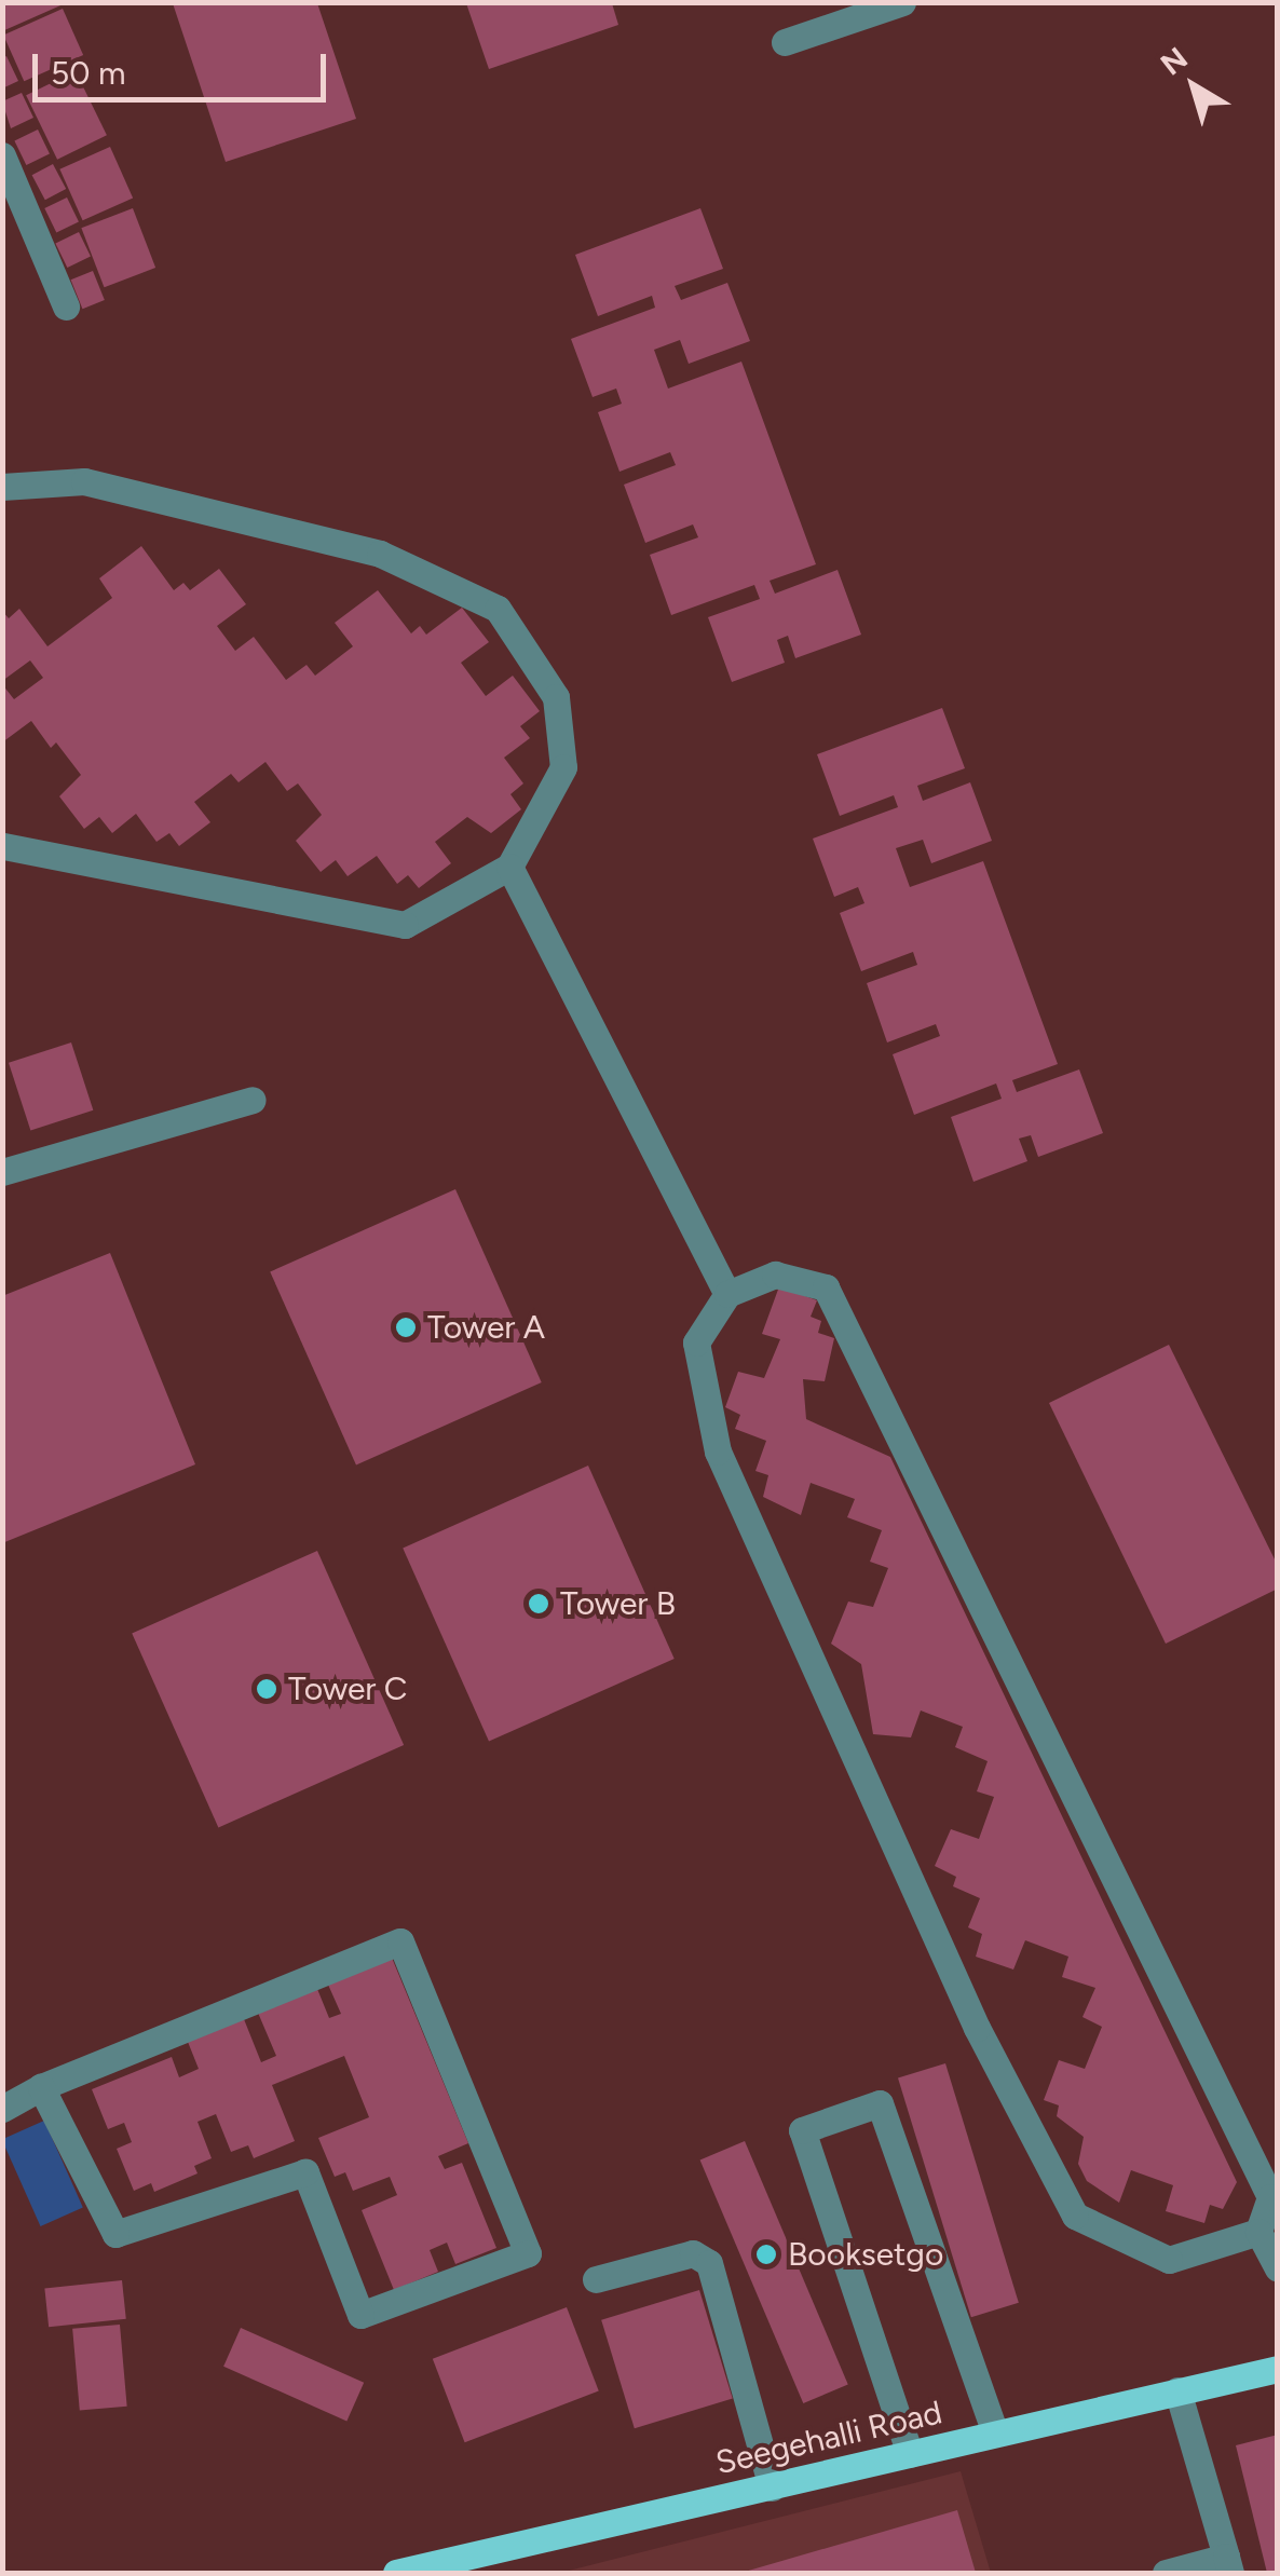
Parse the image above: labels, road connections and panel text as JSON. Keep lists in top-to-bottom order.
{
  "streets": {
    "main road": ["Seegehalli Road"]
  },
  "places": [
    "Tower A",
    "Tower B",
    "Tower C",
    "Booksetgo"
  ],
  "scale_bar": "50 m",
  "north": "top left"
}
